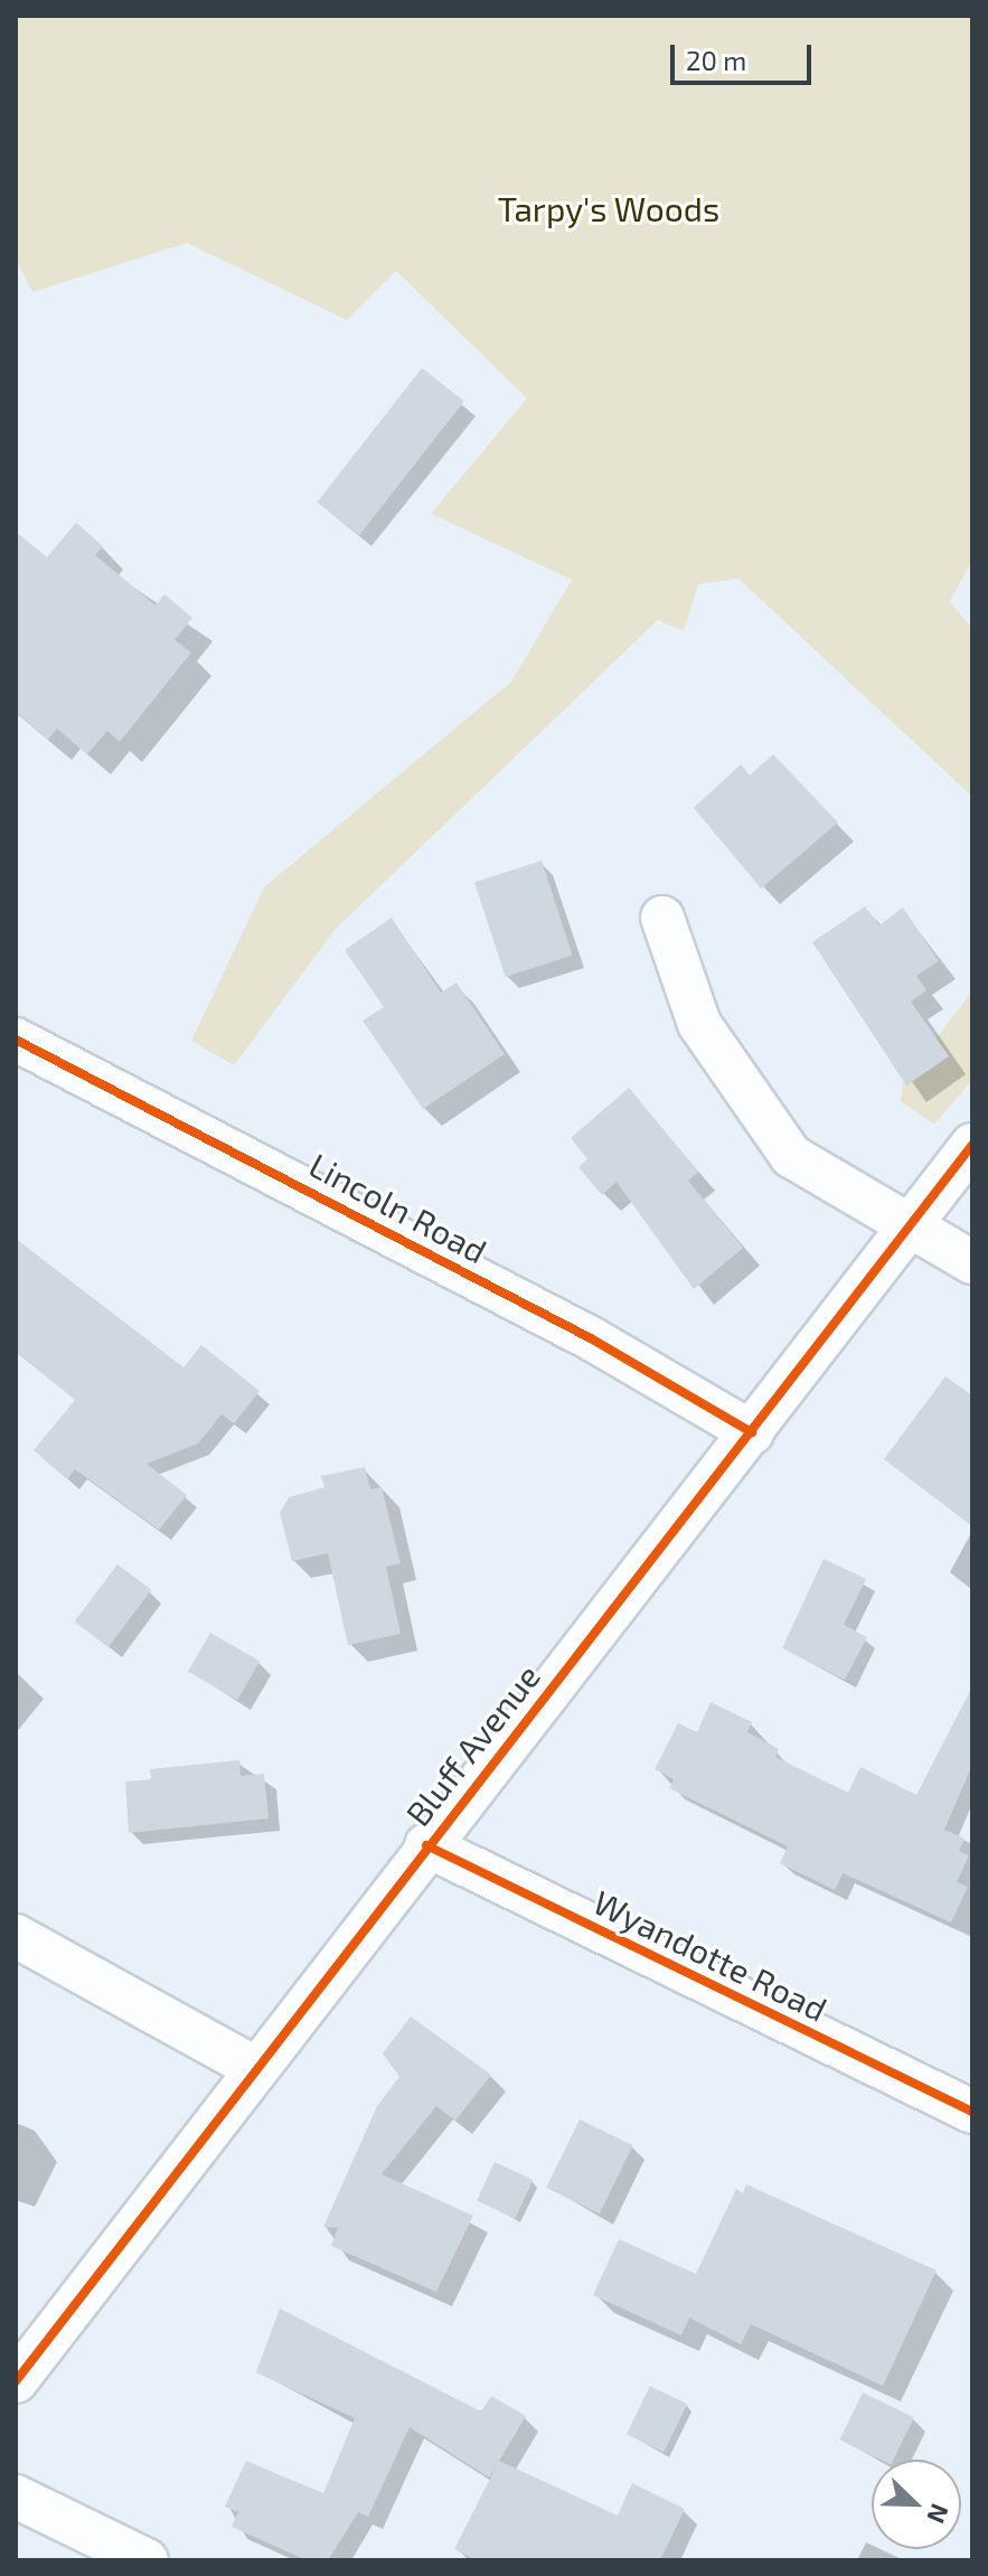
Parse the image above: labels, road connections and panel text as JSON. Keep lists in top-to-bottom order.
{
  "streets": {
    "street": ["Lincoln Road", "Bluff Avenue", "Wyandotte Road"]
  },
  "crossings": [
    ["Lincoln Road", "Bluff Avenue"],
    ["Bluff Avenue", "Wyandotte Road"]
  ],
  "parks": ["Tarpy's Woods"],
  "scale_bar": "20 m",
  "north": "bottom right"
}
